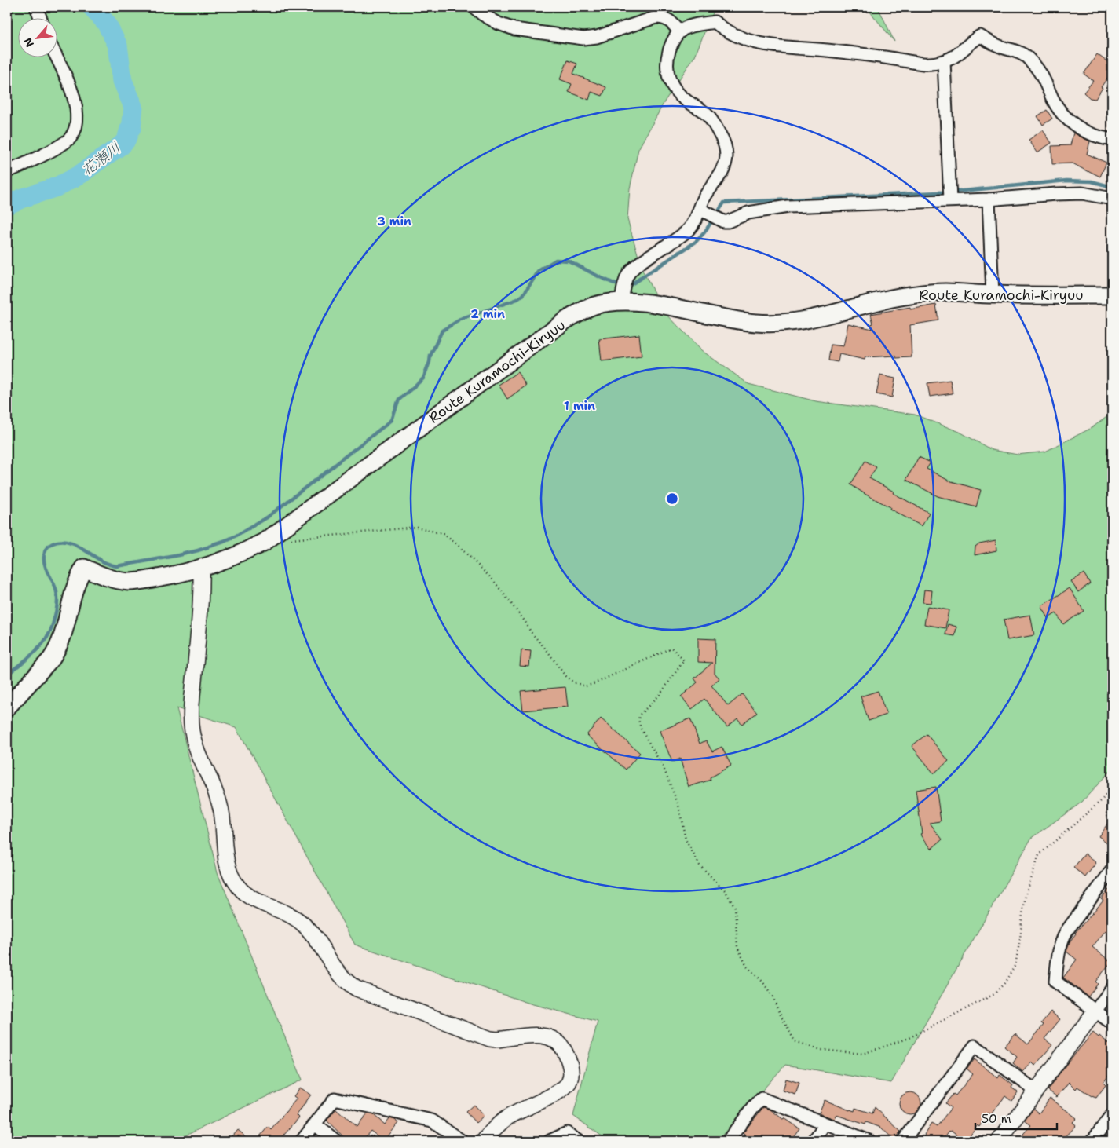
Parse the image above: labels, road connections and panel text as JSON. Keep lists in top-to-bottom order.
{
  "streets": {
    "main road": ["Route Kuramochi-Kiryuu"]
  },
  "water": ["花瀬川"],
  "scale_bar": "50 m",
  "north": "bottom left",
  "rings": ["3 min", "2 min", "1 min"]
}
